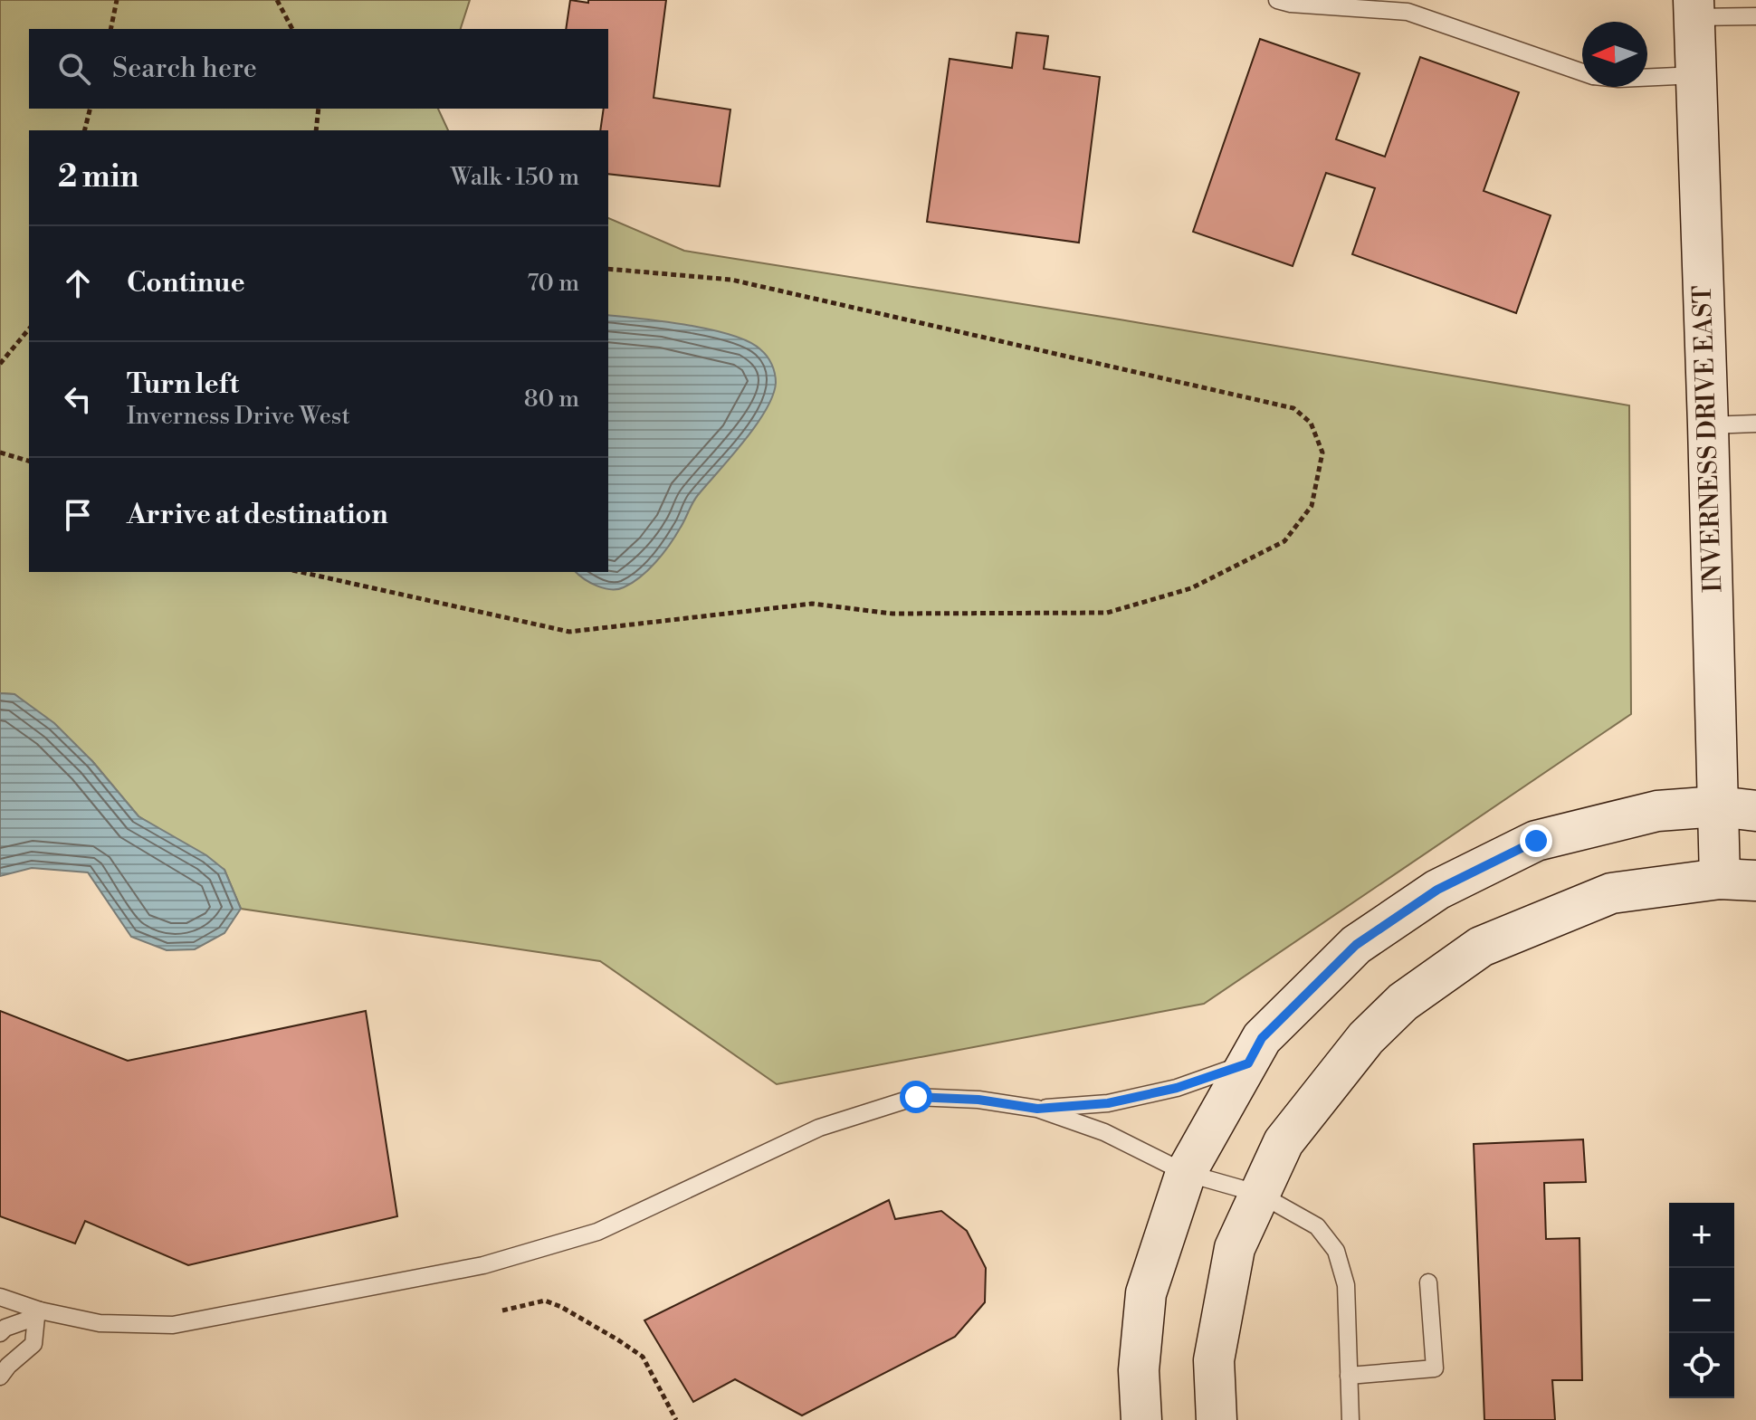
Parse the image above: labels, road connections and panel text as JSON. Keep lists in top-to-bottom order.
{
  "streets": {
    "main road": ["INVERNESS DRIVE EAST"]
  },
  "north": "left",
  "page": {
    "search": "Search here",
    "heading": ["2 min", "Walk · 150 m"],
    "list": [
      ["Continue", "70 m"],
      ["Turn left", "Inverness Drive West", "80 m"],
      "Arrive at destination"
    ],
    "map_buttons": ["+", "−"]
  }
}
